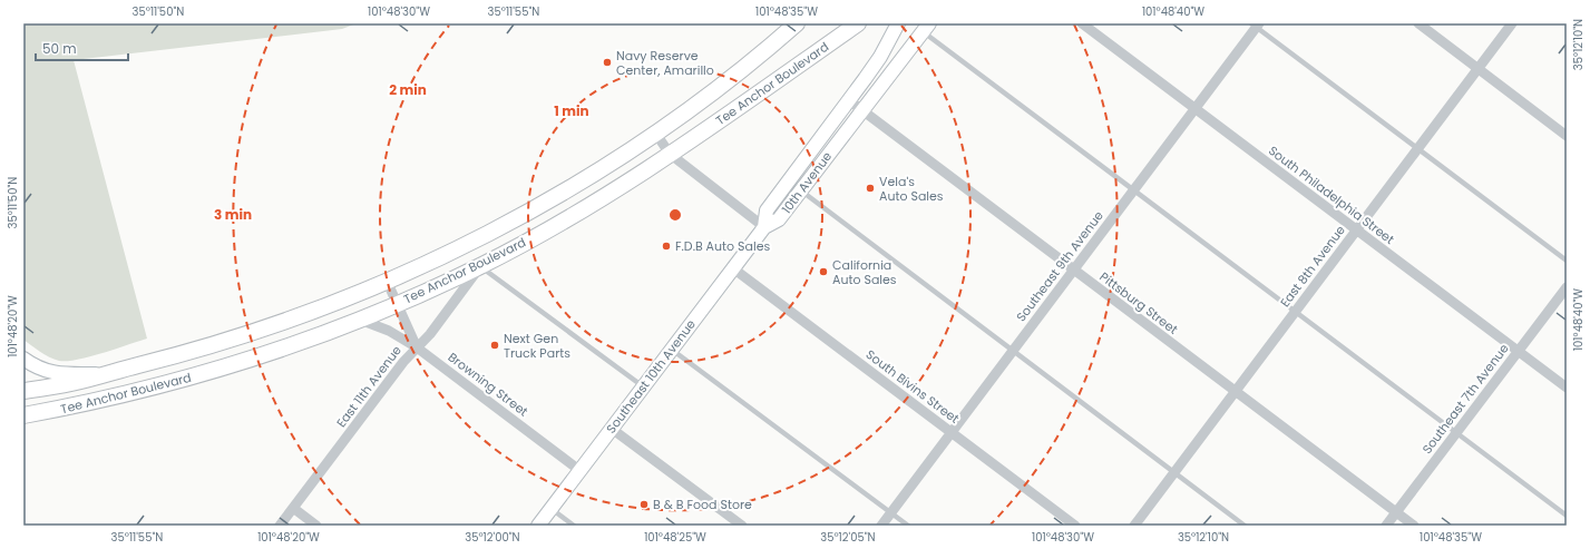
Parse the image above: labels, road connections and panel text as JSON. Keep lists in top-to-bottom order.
{
  "streets": {
    "main road": ["Tee Anchor Boulevard", "10th Avenue", "Southeast 10th Avenue"],
    "street": [
      "South Philadelphia Street",
      "Southeast 9th Avenue",
      "East 8th Avenue",
      "Pittsburg Street",
      "Browning Street",
      "East 11th Avenue",
      "South Bivins Street",
      "Southeast 7th Avenue"
    ]
  },
  "crossings": [
    ["Tee Anchor Boulevard", "Browning Street"],
    ["Tee Anchor Boulevard", "East 11th Avenue"],
    ["10th Avenue", "Pittsburg Street"],
    ["10th Avenue", "Southeast 10th Avenue"],
    ["South Philadelphia Street", "Southeast 9th Avenue"],
    ["South Philadelphia Street", "East 8th Avenue"],
    ["South Philadelphia Street", "Southeast 7th Avenue"],
    ["Southeast 9th Avenue", "Pittsburg Street"],
    ["Southeast 9th Avenue", "South Bivins Street"],
    ["East 8th Avenue", "Pittsburg Street"],
    ["Pittsburg Street", "Southeast 7th Avenue"],
    ["Southeast 10th Avenue", "Browning Street"],
    ["Southeast 10th Avenue", "South Bivins Street"],
    ["Browning Street", "East 11th Avenue"]
  ],
  "places": [
    "Navy Reserve Center, Amarillo",
    "Vela's Auto Sales",
    "F.D.B Auto Sales",
    "California Auto Sales",
    "Next Gen Truck Parts",
    "B & B Food Store"
  ],
  "scale_bar": "50 m",
  "coordinates": [
    "35°11'50\"N",
    "101°48'30\"W",
    "35°11'55\"N",
    "101°48'35\"W",
    "101°48'40\"W",
    "35°12'10\"N",
    "101°48'20\"W",
    "35°12'00\"N",
    "101°48'25\"W",
    "35°12'05\"N"
  ],
  "rings": ["2 min", "1 min", "3 min"]
}
